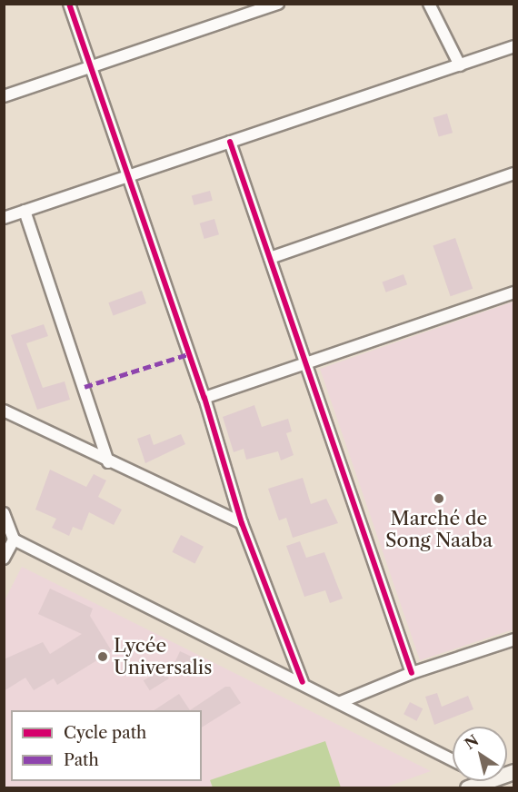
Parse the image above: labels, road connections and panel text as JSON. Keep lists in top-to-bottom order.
{
  "places": ["Marché de Song Naaba", "Lycée Universalis"],
  "legend": ["Cycle path", "Path"],
  "north": "top left"
}
